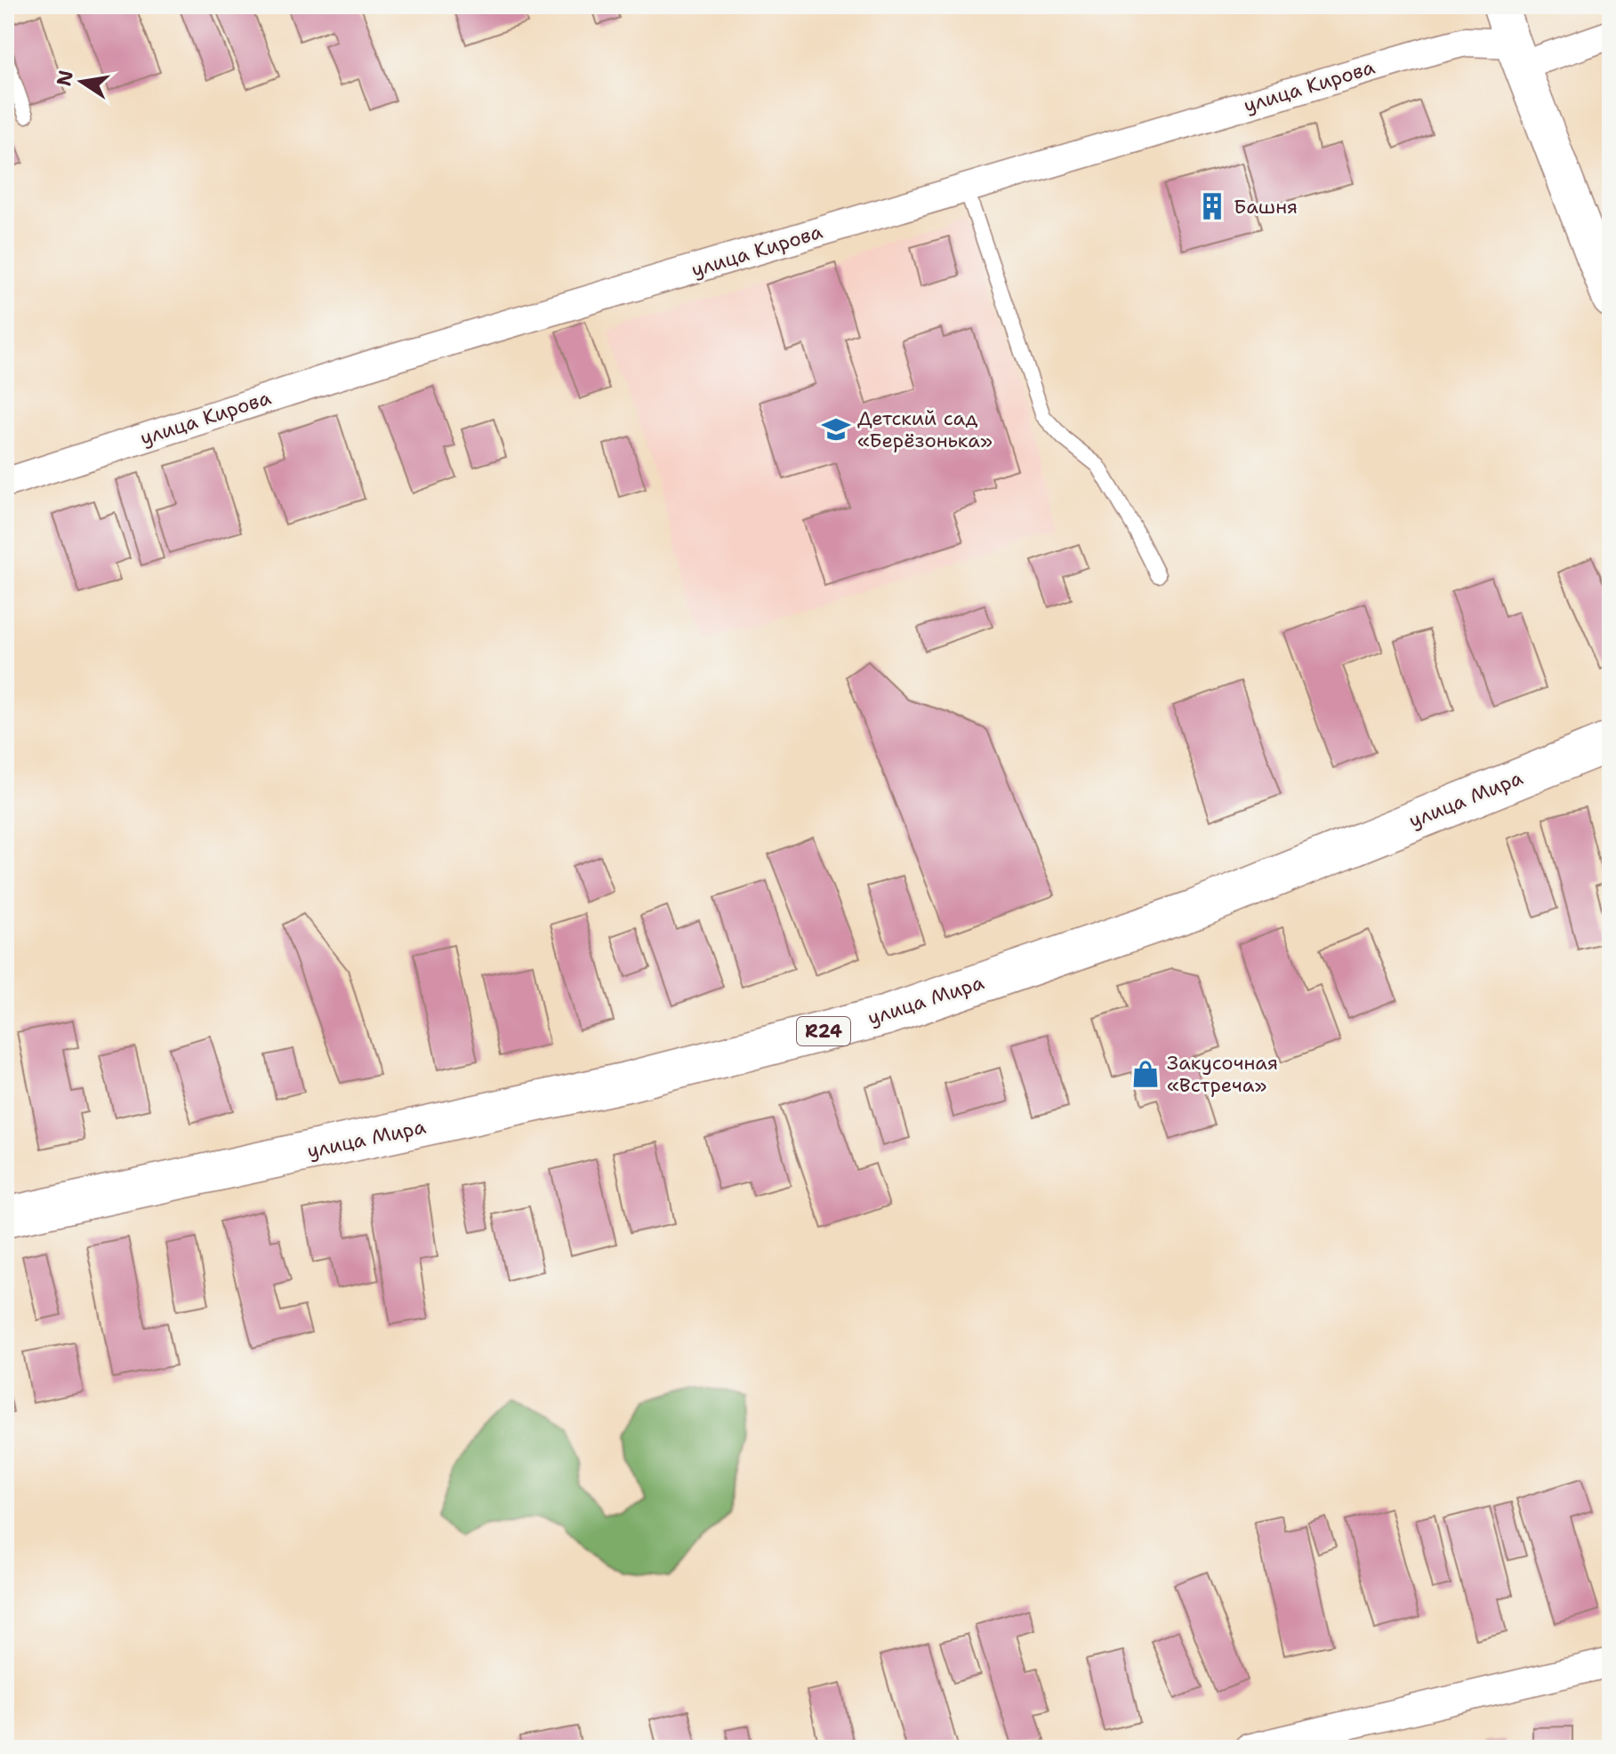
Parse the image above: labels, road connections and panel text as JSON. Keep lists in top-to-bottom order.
{
  "streets": {
    "main road": ["улица Мира", "R24"],
    "street": ["улица Кирова"]
  },
  "places": {
    "building": ["Башня"],
    "school or university": ["Детский сад «Берёзонька»"],
    "shop": ["Закусочная «Встреча»"]
  },
  "north": "left"
}
